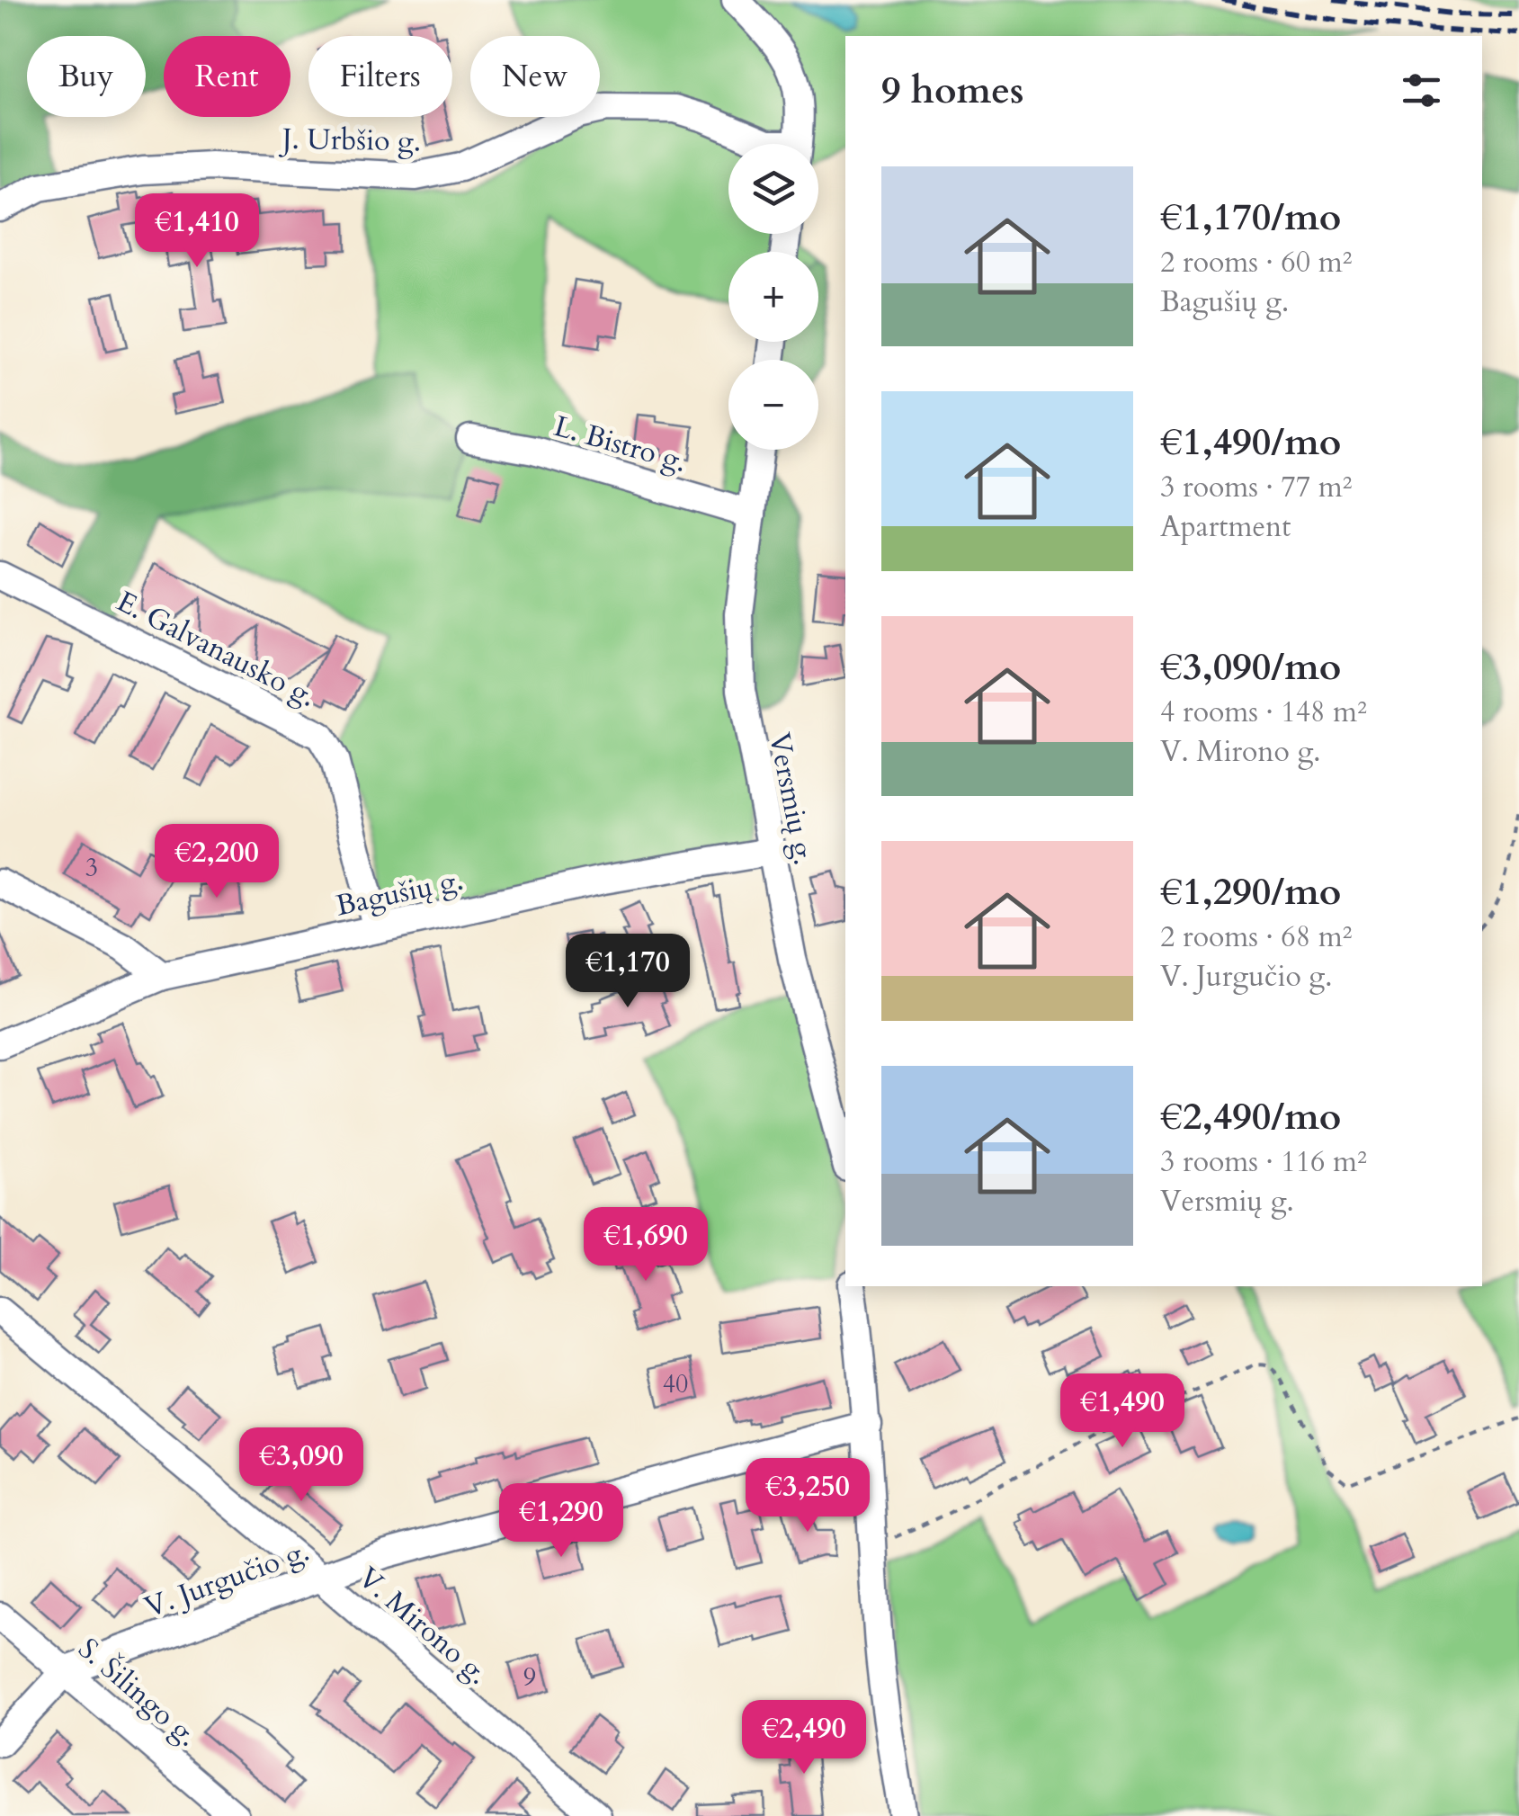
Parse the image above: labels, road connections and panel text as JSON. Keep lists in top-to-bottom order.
{
  "streets": {
    "street": [
      "J. Urbšio g.",
      "L. Bistro g.",
      "E. Galvanausko g.",
      "Versmių g.",
      "Bagušių g.",
      "V. Jurgučio g.",
      "V. Mirono g.",
      "S. Šilingo g."
    ]
  },
  "crossings": [
    ["L. Bistro g.", "Versmių g."],
    ["E. Galvanausko g.", "Bagušių g."],
    ["Versmių g.", "Bagušių g."],
    ["V. Jurgučio g.", "V. Mirono g."],
    ["V. Jurgučio g.", "S. Šilingo g."]
  ],
  "house_numbers": ["3", "40", "9"],
  "page": {
    "chip": [
      "Buy",
      "Rent",
      "Filters",
      "New"
    ],
    "heading": "9 homes",
    "map_buttons": ["+", "−"],
    "list": [
      {
        "name": "€1,170/mo",
        "note": "2 rooms · 60 m² · Bagušių g."
      },
      {
        "name": "€1,490/mo",
        "note": "3 rooms · 77 m² · Apartment"
      },
      {
        "name": "€3,090/mo",
        "note": "4 rooms · 148 m² · V. Mirono g."
      },
      {
        "name": "€1,290/mo",
        "note": "2 rooms · 68 m² · V. Jurgučio g."
      },
      {
        "name": "€2,490/mo",
        "note": "3 rooms · 116 m² · Versmių g."
      }
    ],
    "price": [
      "€1,410",
      "€2,200",
      "€1,170",
      "€1,690",
      "€1,490",
      "€3,090",
      "€3,250",
      "€1,290",
      "€2,490"
    ]
  }
}
